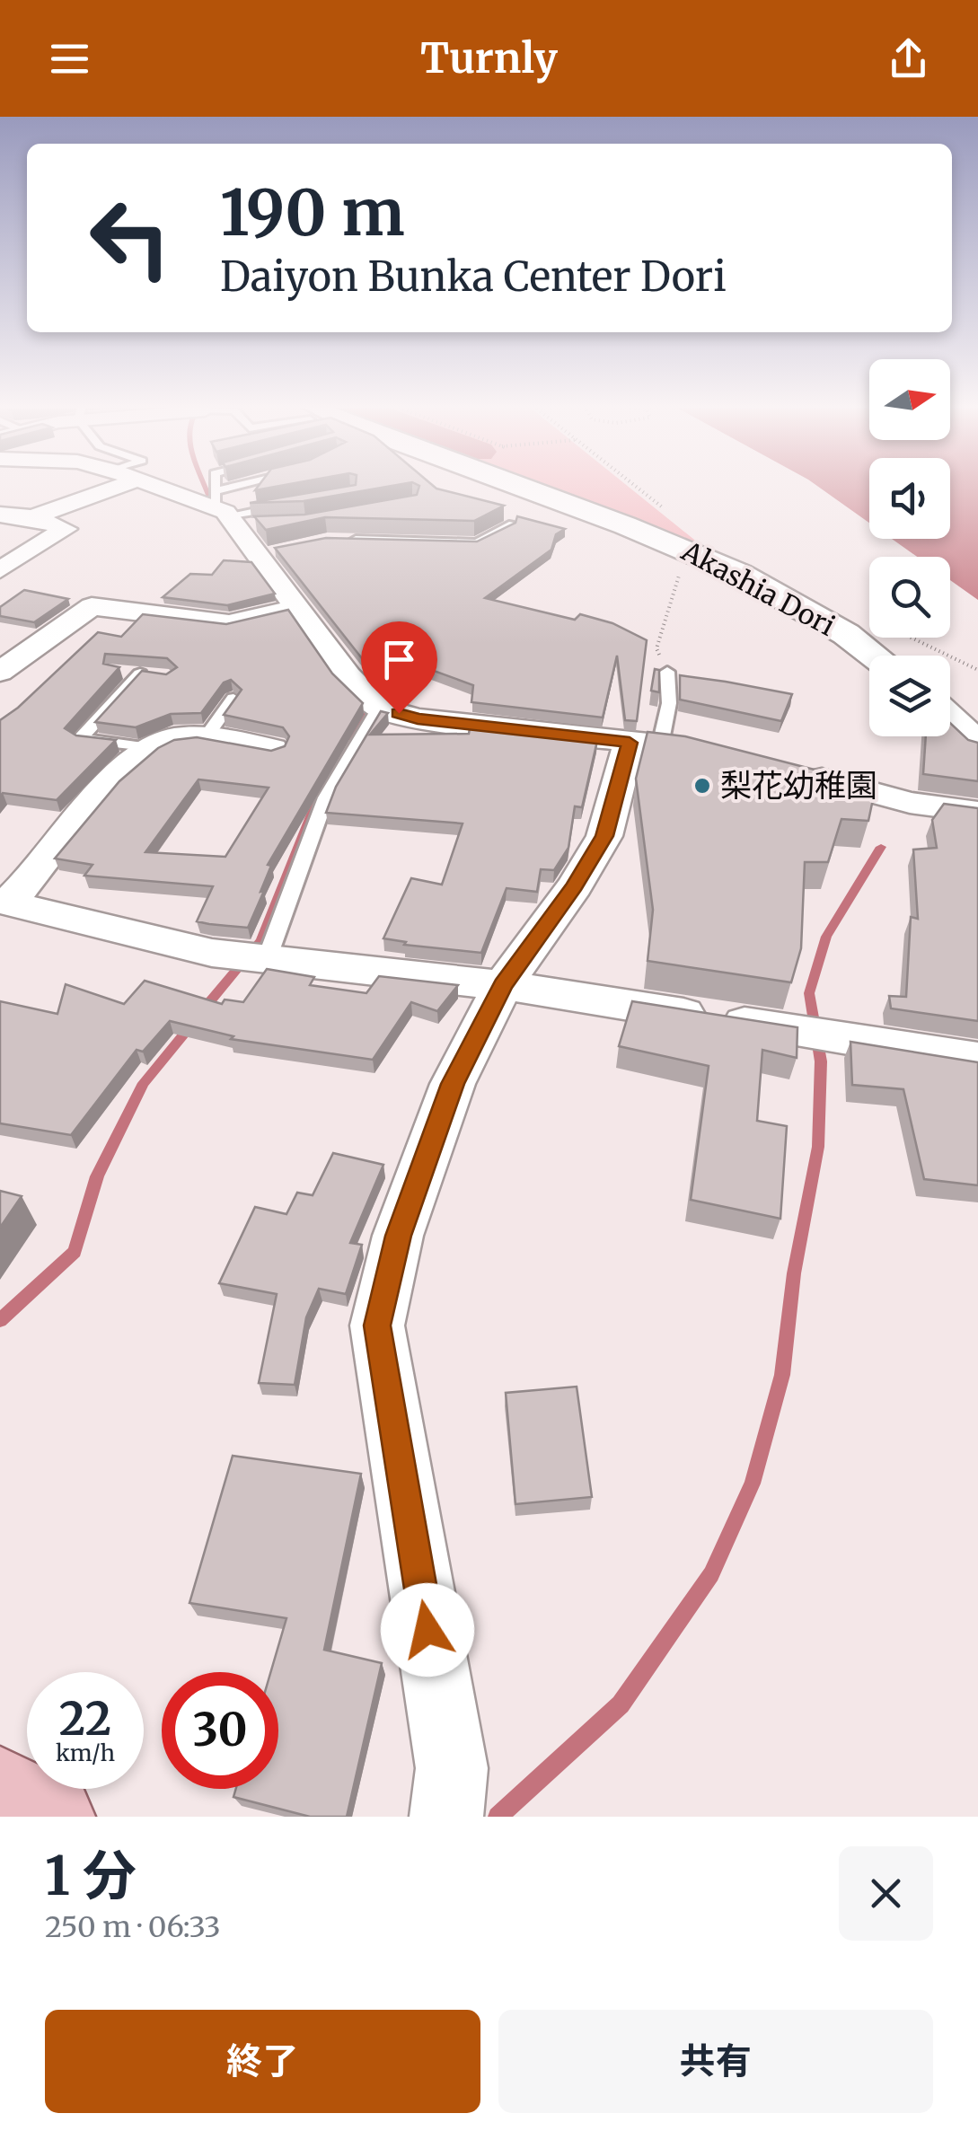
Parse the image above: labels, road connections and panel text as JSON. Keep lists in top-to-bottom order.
{
  "streets": {
    "street": ["Akashia Dori"]
  },
  "places": ["梨花幼稚園"],
  "north": "right",
  "page": {
    "header": "Turnly",
    "turn": ["190 m", "Daiyon Bunka Center Dori"],
    "speed": "22 km/h",
    "limit": "30",
    "heading": ["1 分", "250 m · 06:33"],
    "buttons": ["終了", "共有"]
  }
}
